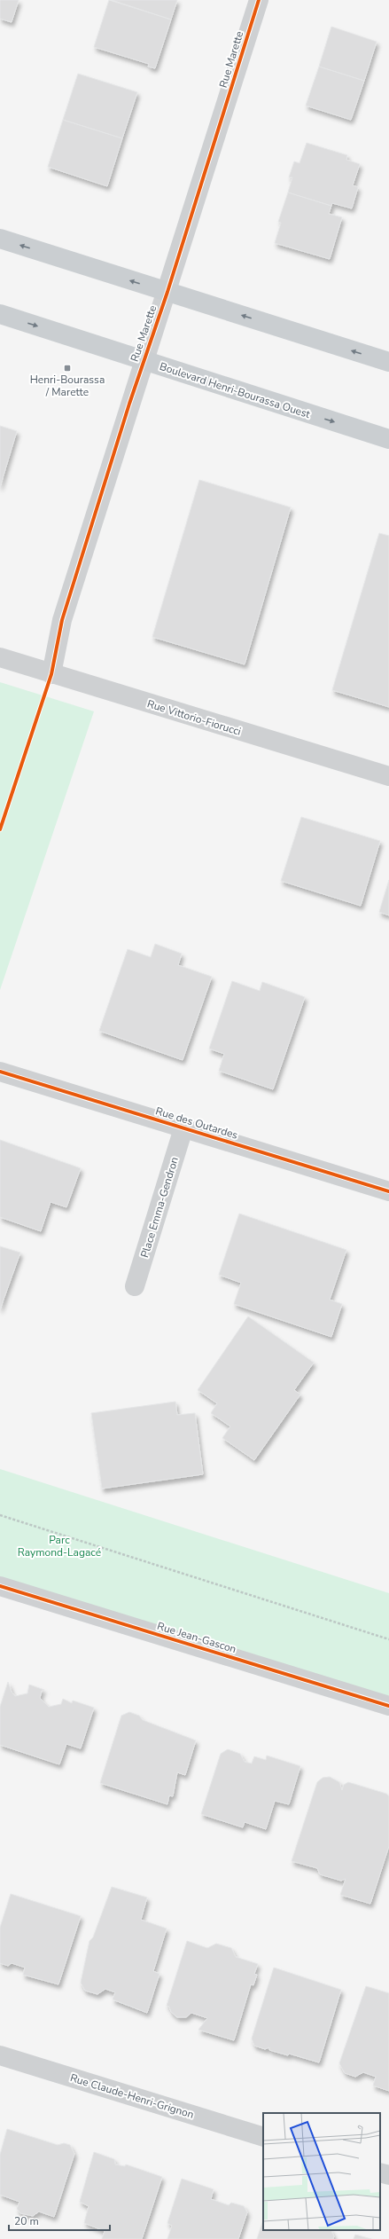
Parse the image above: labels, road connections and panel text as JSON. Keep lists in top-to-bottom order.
{
  "streets": {
    "main road": ["Boulevard Henri-Bourassa Ouest"],
    "street": [
      "Rue Marette",
      "Rue Vittorio-Fiorucci",
      "Rue des Outardes",
      "Place Emma-Gendron",
      "Rue Jean-Gascon",
      "Rue Claude-Henri-Grignon"
    ]
  },
  "crossings": [
    ["Rue Marette", "Boulevard Henri-Bourassa Ouest"],
    ["Rue Marette", "Rue Vittorio-Fiorucci"],
    ["Rue des Outardes", "Place Emma-Gendron"]
  ],
  "parks": ["Parc Raymond-Lagacé"],
  "places": {
    "transit": ["Henri-Bourassa / Marette"]
  },
  "scale_bar": "20 m"
}
